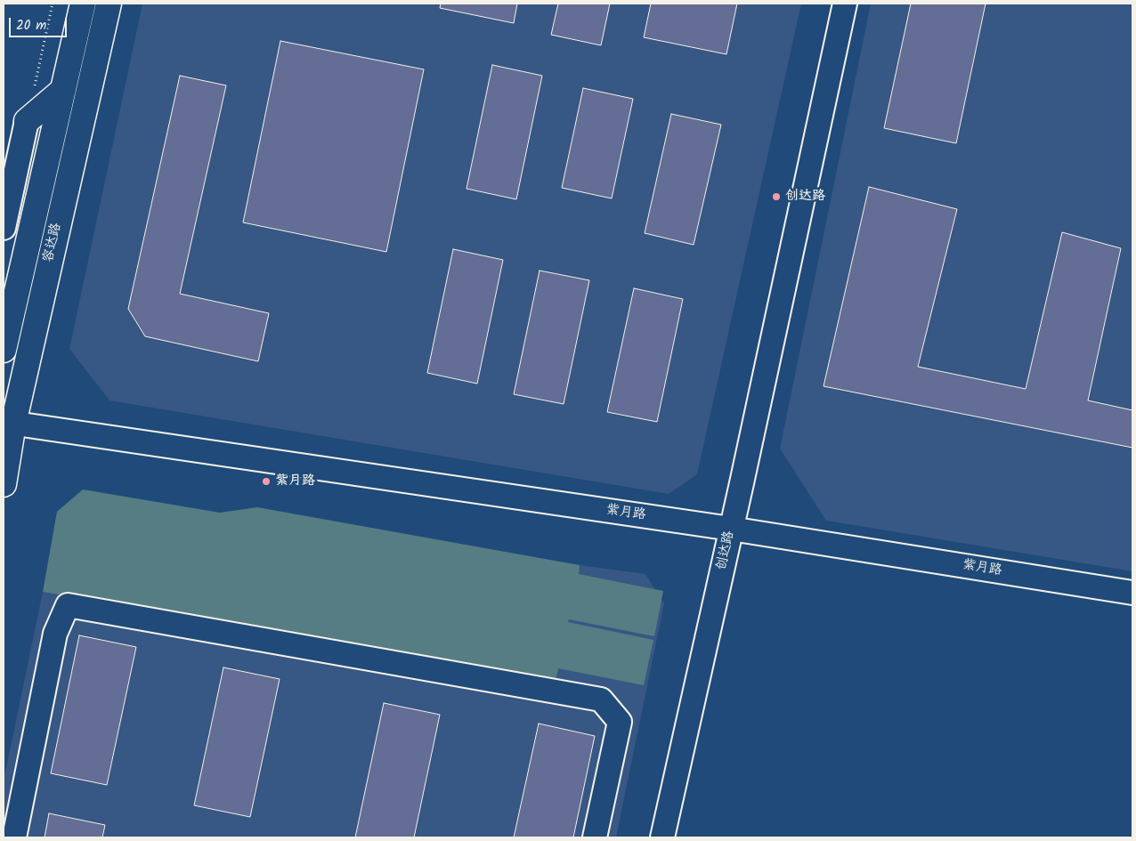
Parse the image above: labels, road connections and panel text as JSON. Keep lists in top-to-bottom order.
{
  "streets": {
    "main road": ["容达路"],
    "street": ["紫月路", "创达路"]
  },
  "crossings": [
    ["容达路", "紫月路"],
    ["紫月路", "创达路"]
  ],
  "places": ["创达路", "紫月路"],
  "scale_bar": "20 m"
}
